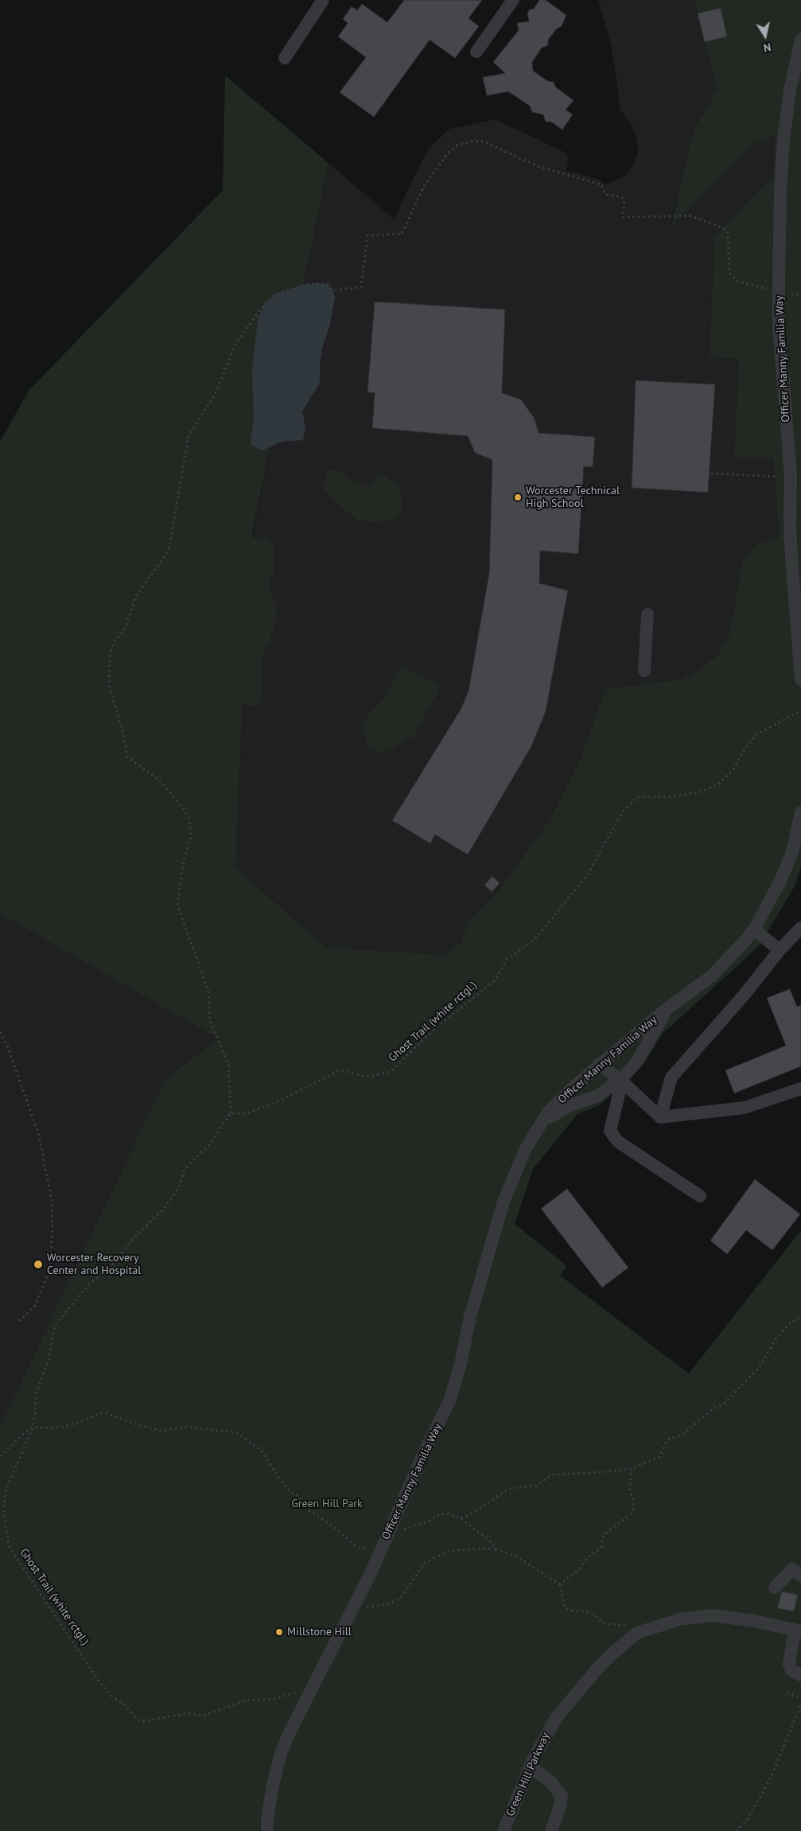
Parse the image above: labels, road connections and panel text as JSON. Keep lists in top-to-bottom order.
{
  "streets": {
    "street": ["Officer Manny Familia Way", "Green Hill Parkway"],
    "path": ["Ghost Trail (white rctgl.)"]
  },
  "parks": ["Green Hill Park"],
  "places": ["Worcester Technical High School", "Worcester Recovery Center and Hospital", "Millstone Hill"],
  "north": "bottom"
}
